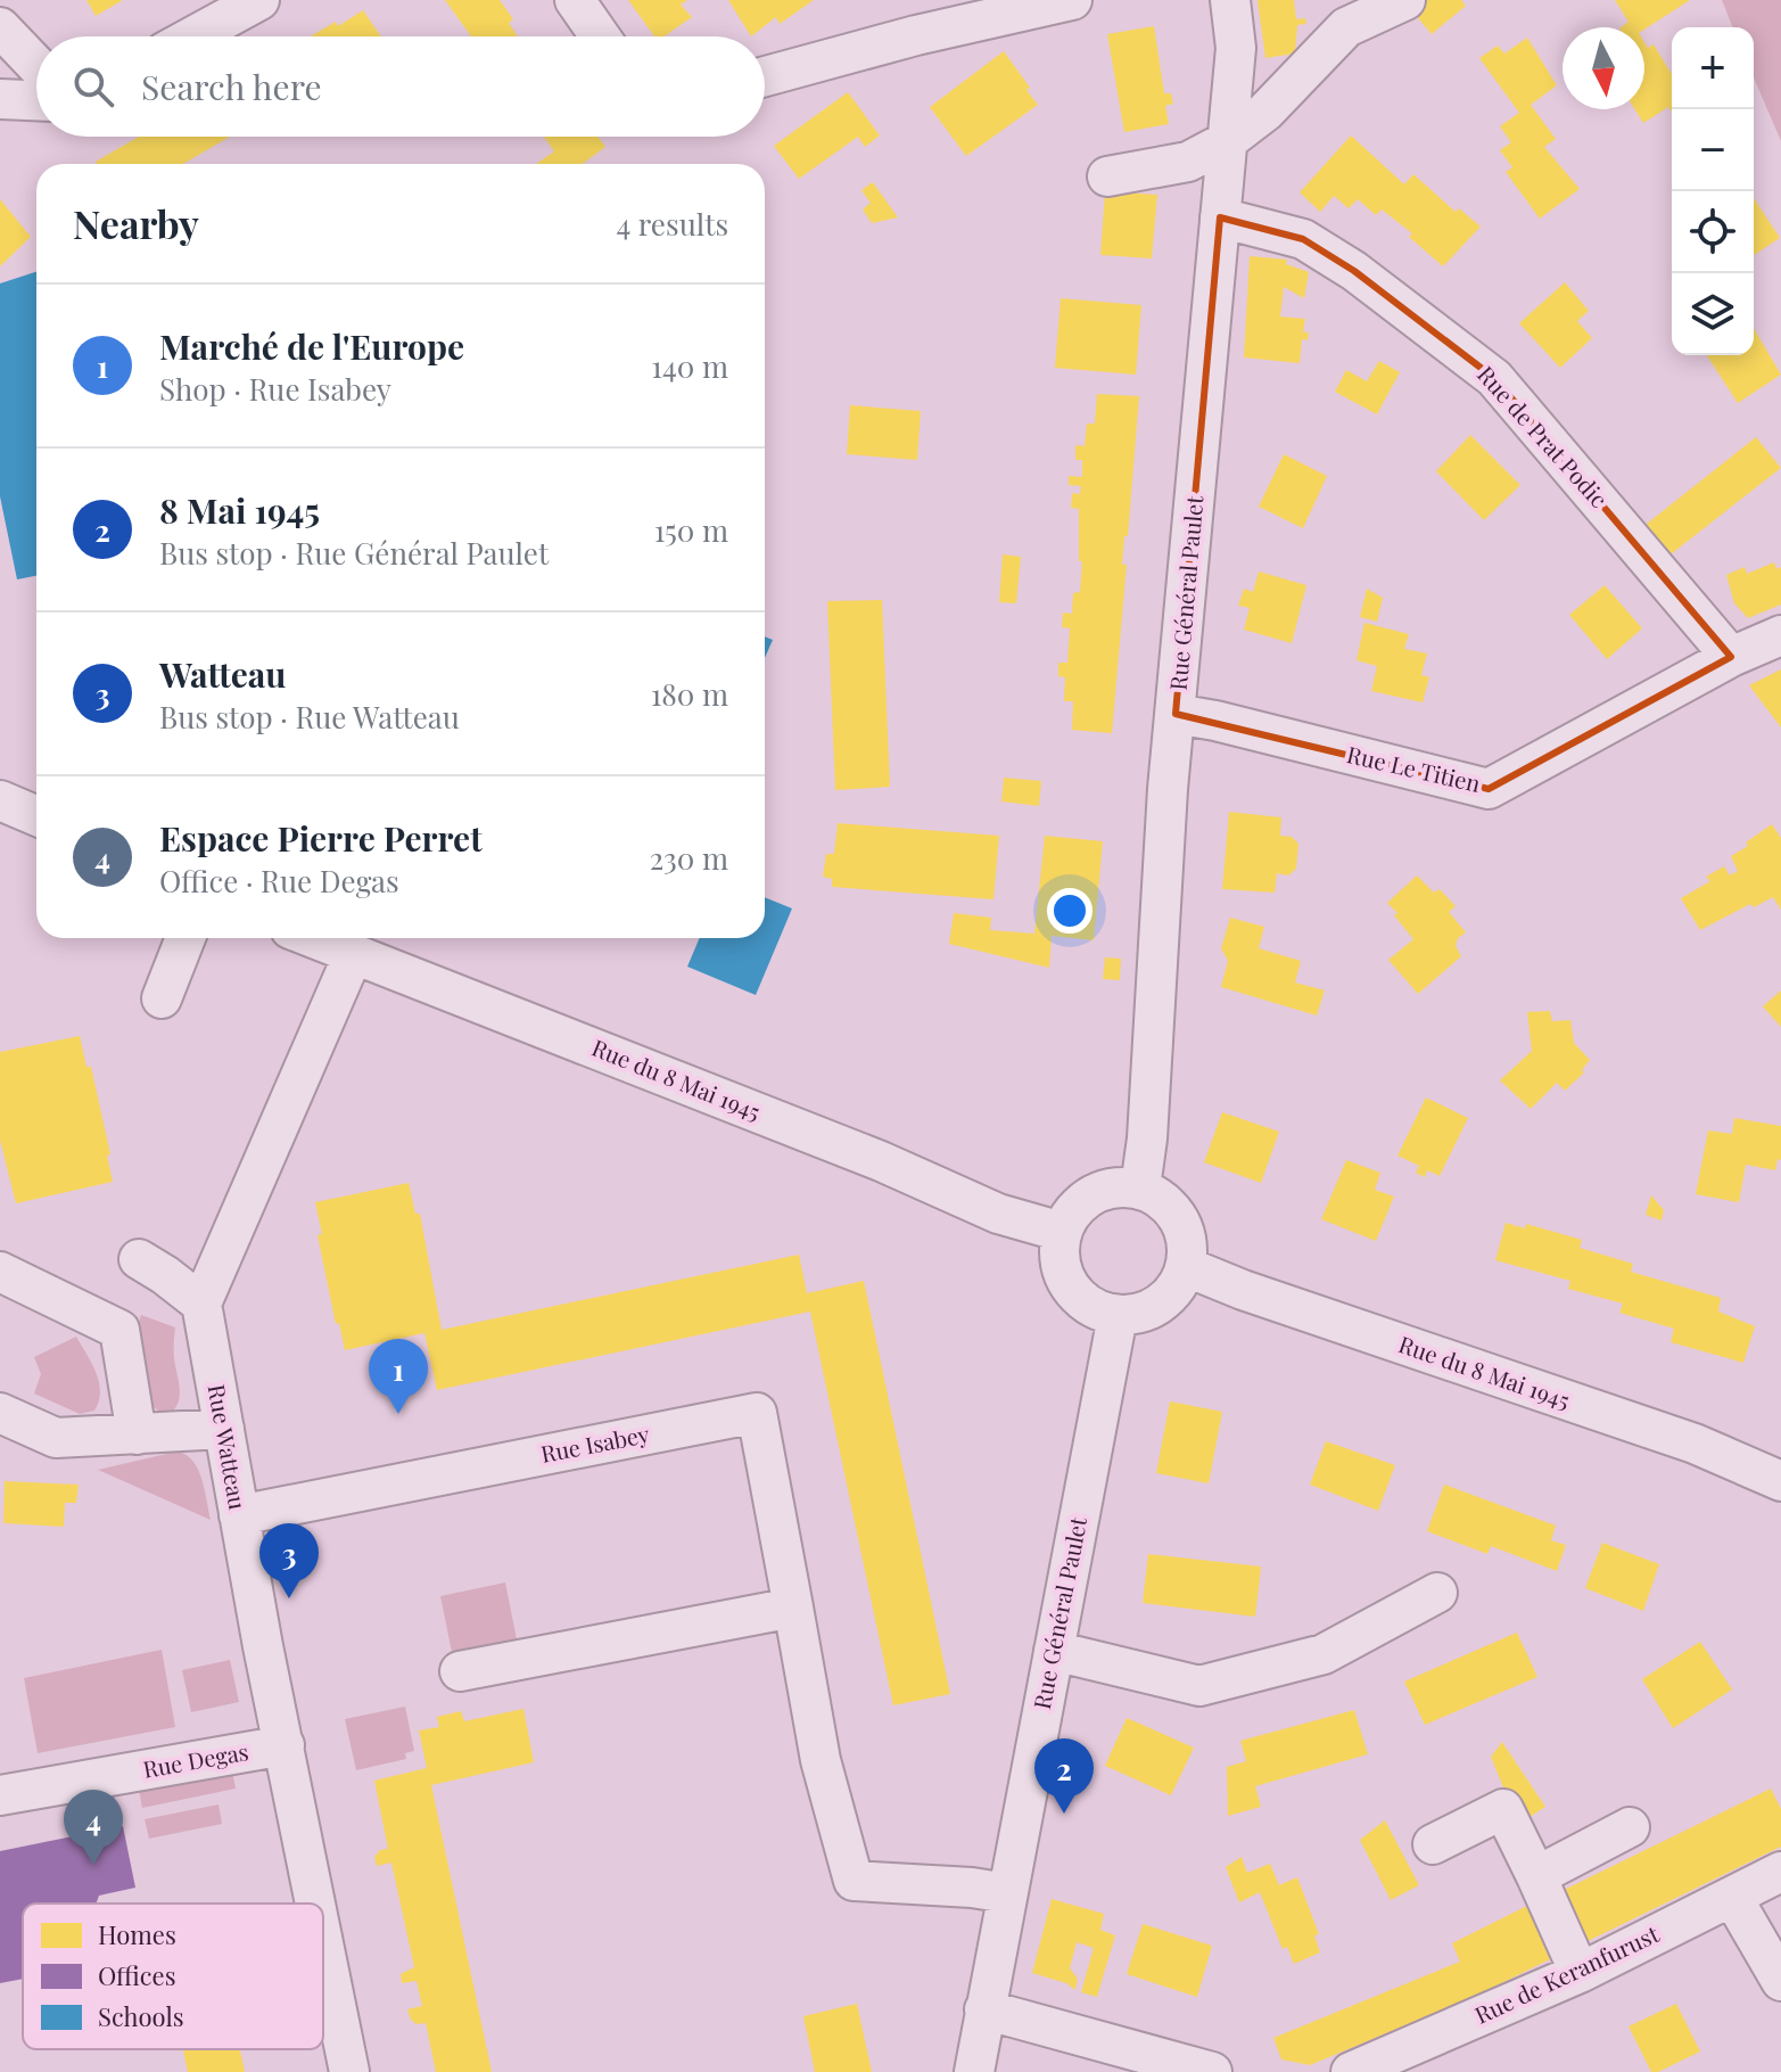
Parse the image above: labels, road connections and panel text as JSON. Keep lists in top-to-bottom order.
{
  "streets": {
    "street": [
      "Rue de Prat Podic",
      "Rue Général Paulet",
      "Rue Le Titien",
      "Rue du 8 Mai 1945",
      "Rue Isabey",
      "Rue Watteau",
      "Rue Degas",
      "Rue de Keranfurust"
    ]
  },
  "crossings": [
    ["Rue de Prat Podic", "Rue Général Paulet"],
    ["Rue de Prat Podic", "Rue Le Titien"],
    ["Rue Général Paulet", "Rue Le Titien"],
    ["Rue Général Paulet", "Rue du 8 Mai 1945"],
    ["Rue Général Paulet", "Rue Isabey"],
    ["Rue Isabey", "Rue Watteau"],
    ["Rue Watteau", "Rue Degas"]
  ],
  "legend": ["Homes", "Offices", "Schools"],
  "north": "bottom",
  "page": {
    "map_buttons": ["+", "−"],
    "search": "Search here",
    "heading": ["Nearby", "4 results"],
    "list": [
      {
        "mark": "1",
        "name": "Marché de l'Europe",
        "note": "Shop · Rue Isabey",
        "value": "140 m"
      },
      {
        "mark": "2",
        "name": "8 Mai 1945",
        "note": "Bus stop · Rue Général Paulet",
        "value": "150 m"
      },
      {
        "mark": "3",
        "name": "Watteau",
        "note": "Bus stop · Rue Watteau",
        "value": "180 m"
      },
      {
        "mark": "4",
        "name": "Espace Pierre Perret",
        "note": "Office · Rue Degas",
        "value": "230 m"
      }
    ],
    "pins": [
      "1",
      "3",
      "2",
      "4"
    ]
  }
}
